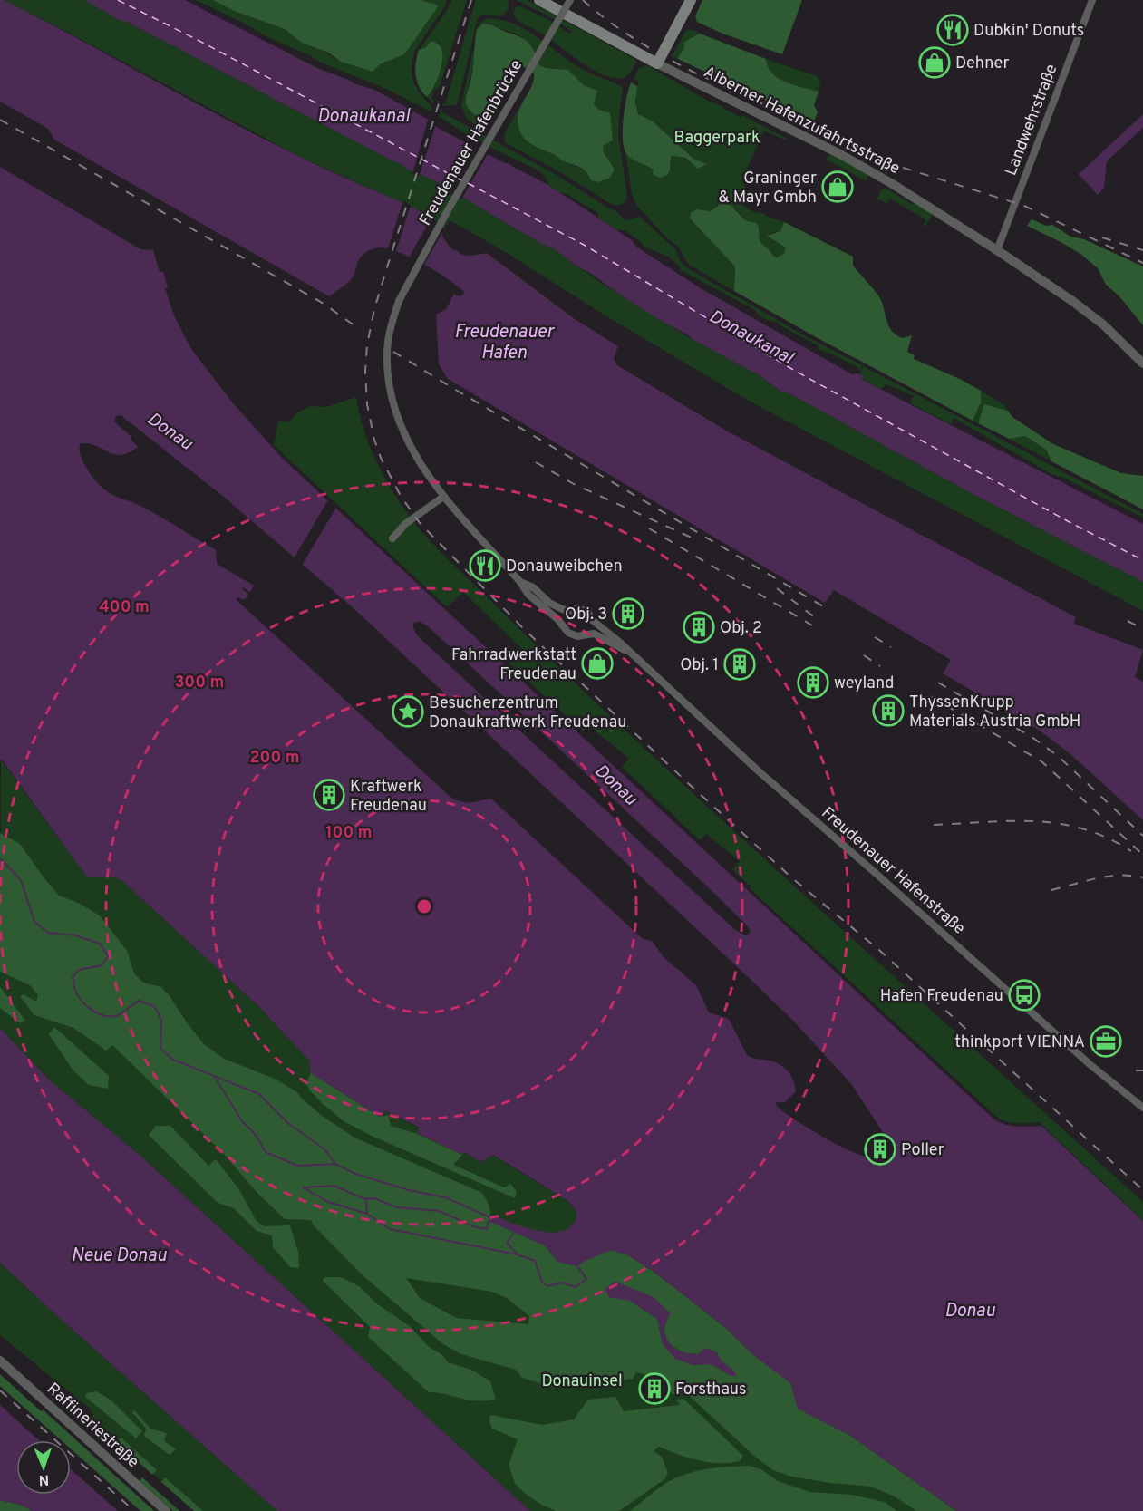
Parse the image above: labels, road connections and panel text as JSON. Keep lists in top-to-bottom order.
{
  "streets": {
    "main road": ["Alberner Hafenzufahrtsstraße"],
    "street": [
      "Landwehrstraße",
      "Freudenauer Hafenbrücke",
      "Freudenauer Hafenstraße",
      "Raffineriestraße"
    ]
  },
  "crossings": [
    ["Alberner Hafenzufahrtsstraße", "Landwehrstraße"],
    ["Freudenauer Hafenbrücke", "Freudenauer Hafenstraße"]
  ],
  "water": [
    "Donaukanal",
    "Freudenauer Hafen",
    "Donau",
    "Neue Donau"
  ],
  "parks": ["Baggerpark", "Donauinsel"],
  "places": {
    "restaurant": ["Dubkin' Donuts", "Donauweibchen"],
    "shop": ["Dehner", "Graninger & Mayr Gmbh", "Fahrradwerkstatt Freudenau"],
    "building": [
      "Obj. 3",
      "Obj. 2",
      "Obj. 1",
      "weyland",
      "ThyssenKrupp Materials Austria GmbH",
      "Kraftwerk Freudenau",
      "Poller",
      "Forsthaus"
    ],
    "place": ["Besucherzentrum Donaukraftwerk Freudenau"],
    "bus stop": ["Hafen Freudenau"],
    "office": ["thinkport VIENNA"]
  },
  "north": "bottom",
  "rings": [
    "400 m",
    "300 m",
    "200 m",
    "100 m"
  ]
}
